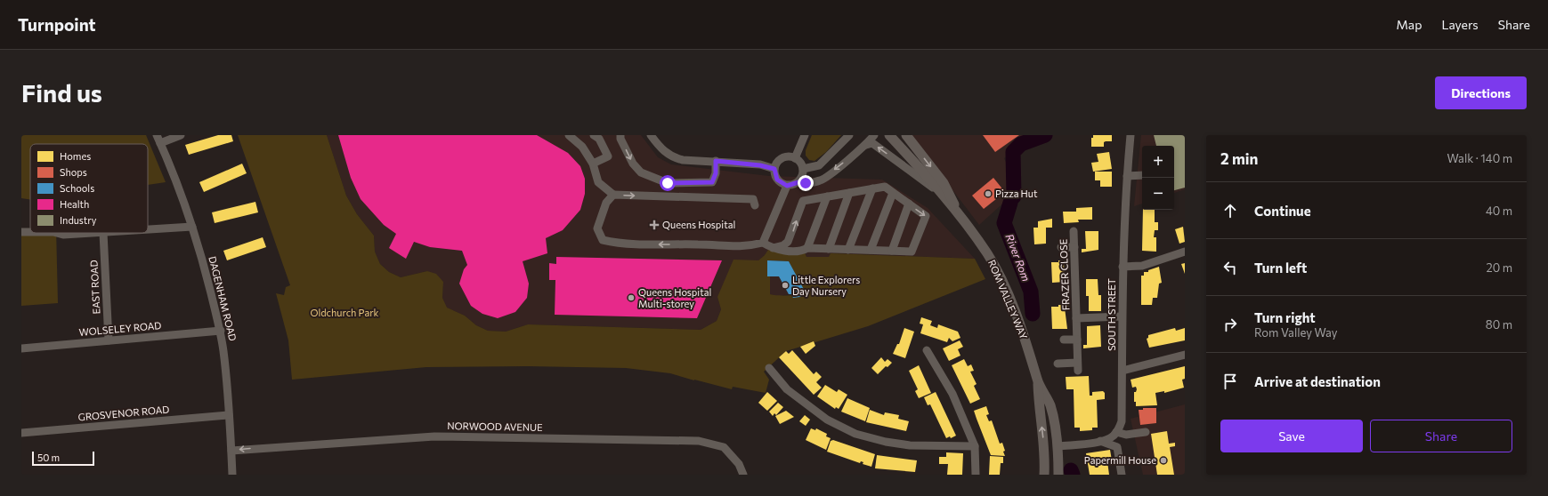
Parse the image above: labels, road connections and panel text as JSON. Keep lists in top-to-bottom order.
{
  "streets": {
    "main road": ["ROM VALLEY WAY"],
    "street": [
      "FRAZER CLOSE",
      "EAST ROAD",
      "DAGENHAM ROAD",
      "SOUTH STREET",
      "WOLSELEY ROAD",
      "GROSVENOR ROAD",
      "NORWOOD AVENUE"
    ]
  },
  "crossings": [
    ["FRAZER CLOSE", "SOUTH STREET"],
    ["EAST ROAD", "WOLSELEY ROAD"],
    ["DAGENHAM ROAD", "WOLSELEY ROAD"],
    ["DAGENHAM ROAD", "GROSVENOR ROAD"],
    ["DAGENHAM ROAD", "NORWOOD AVENUE"]
  ],
  "one_way": ["NORWOOD AVENUE"],
  "water": ["River Rom"],
  "parks": ["Oldchurch Park"],
  "places": {
    "other": [
      "Pizza Hut",
      "Little Explorers Day Nursery",
      "Queens Hospital Multi-storey",
      "Papermill House"
    ],
    "health": ["Queens Hospital"]
  },
  "legend": [
    "Homes",
    "Shops",
    "Schools",
    "Health",
    "Industry"
  ],
  "scale_bar": "50 m",
  "page": {
    "header": "Turnpoint",
    "nav": ["Map", "Layers", "Share"],
    "buttons": [
      "Directions",
      ["Save", "Share"]
    ],
    "title": "Find us",
    "heading": ["2 min", "Walk · 140 m"],
    "map_buttons": ["+", "−"],
    "list": [
      ["Continue", "40 m"],
      ["Turn left", "20 m"],
      ["Turn right", "Rom Valley Way", "80 m"],
      "Arrive at destination"
    ],
    "scale": "50 m"
  }
}
